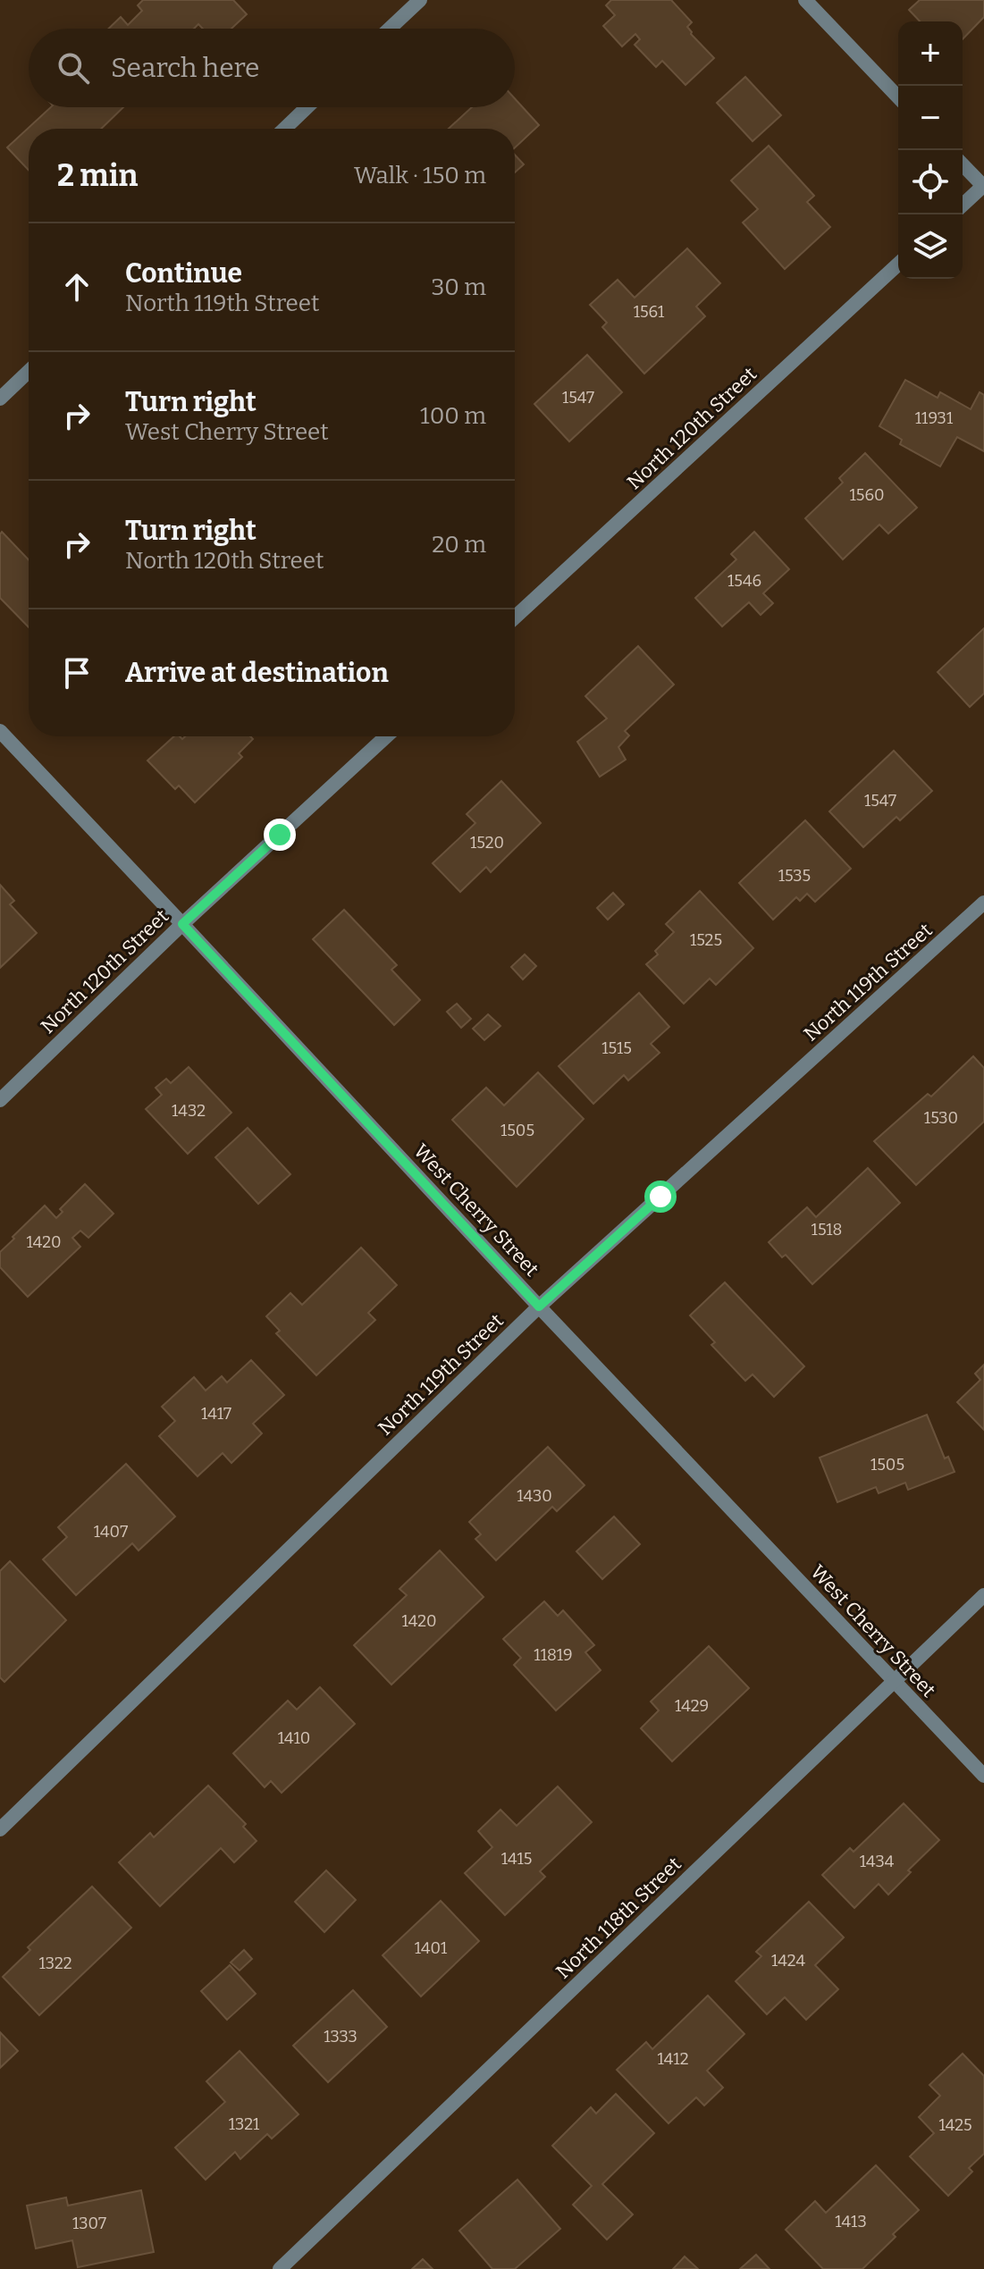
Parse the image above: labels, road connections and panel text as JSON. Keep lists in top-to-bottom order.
{
  "streets": {
    "street": [
      "North 120th Street",
      "North 119th Street",
      "West Cherry Street",
      "North 118th Street"
    ]
  },
  "crossings": [
    ["North 120th Street", "West Cherry Street"],
    ["North 119th Street", "West Cherry Street"],
    ["West Cherry Street", "North 118th Street"]
  ],
  "house_numbers": [
    "1561",
    "1547",
    "11931",
    "1560",
    "1546",
    "1547",
    "1520",
    "1535",
    "1525",
    "1515",
    "1432",
    "1530",
    "1505",
    "1518",
    "1420",
    "1417",
    "1505",
    "1430",
    "1407",
    "1420",
    "11819",
    "1429",
    "1410",
    "1415",
    "1434",
    "1401",
    "1424",
    "1322",
    "1333",
    "1412",
    "1321",
    "1425",
    "1413",
    "1307"
  ],
  "page": {
    "map_buttons": ["+", "−"],
    "search": "Search here",
    "heading": ["2 min", "Walk · 150 m"],
    "list": [
      ["Continue", "North 119th Street", "30 m"],
      ["Turn right", "West Cherry Street", "100 m"],
      ["Turn right", "North 120th Street", "20 m"],
      "Arrive at destination"
    ]
  }
}
